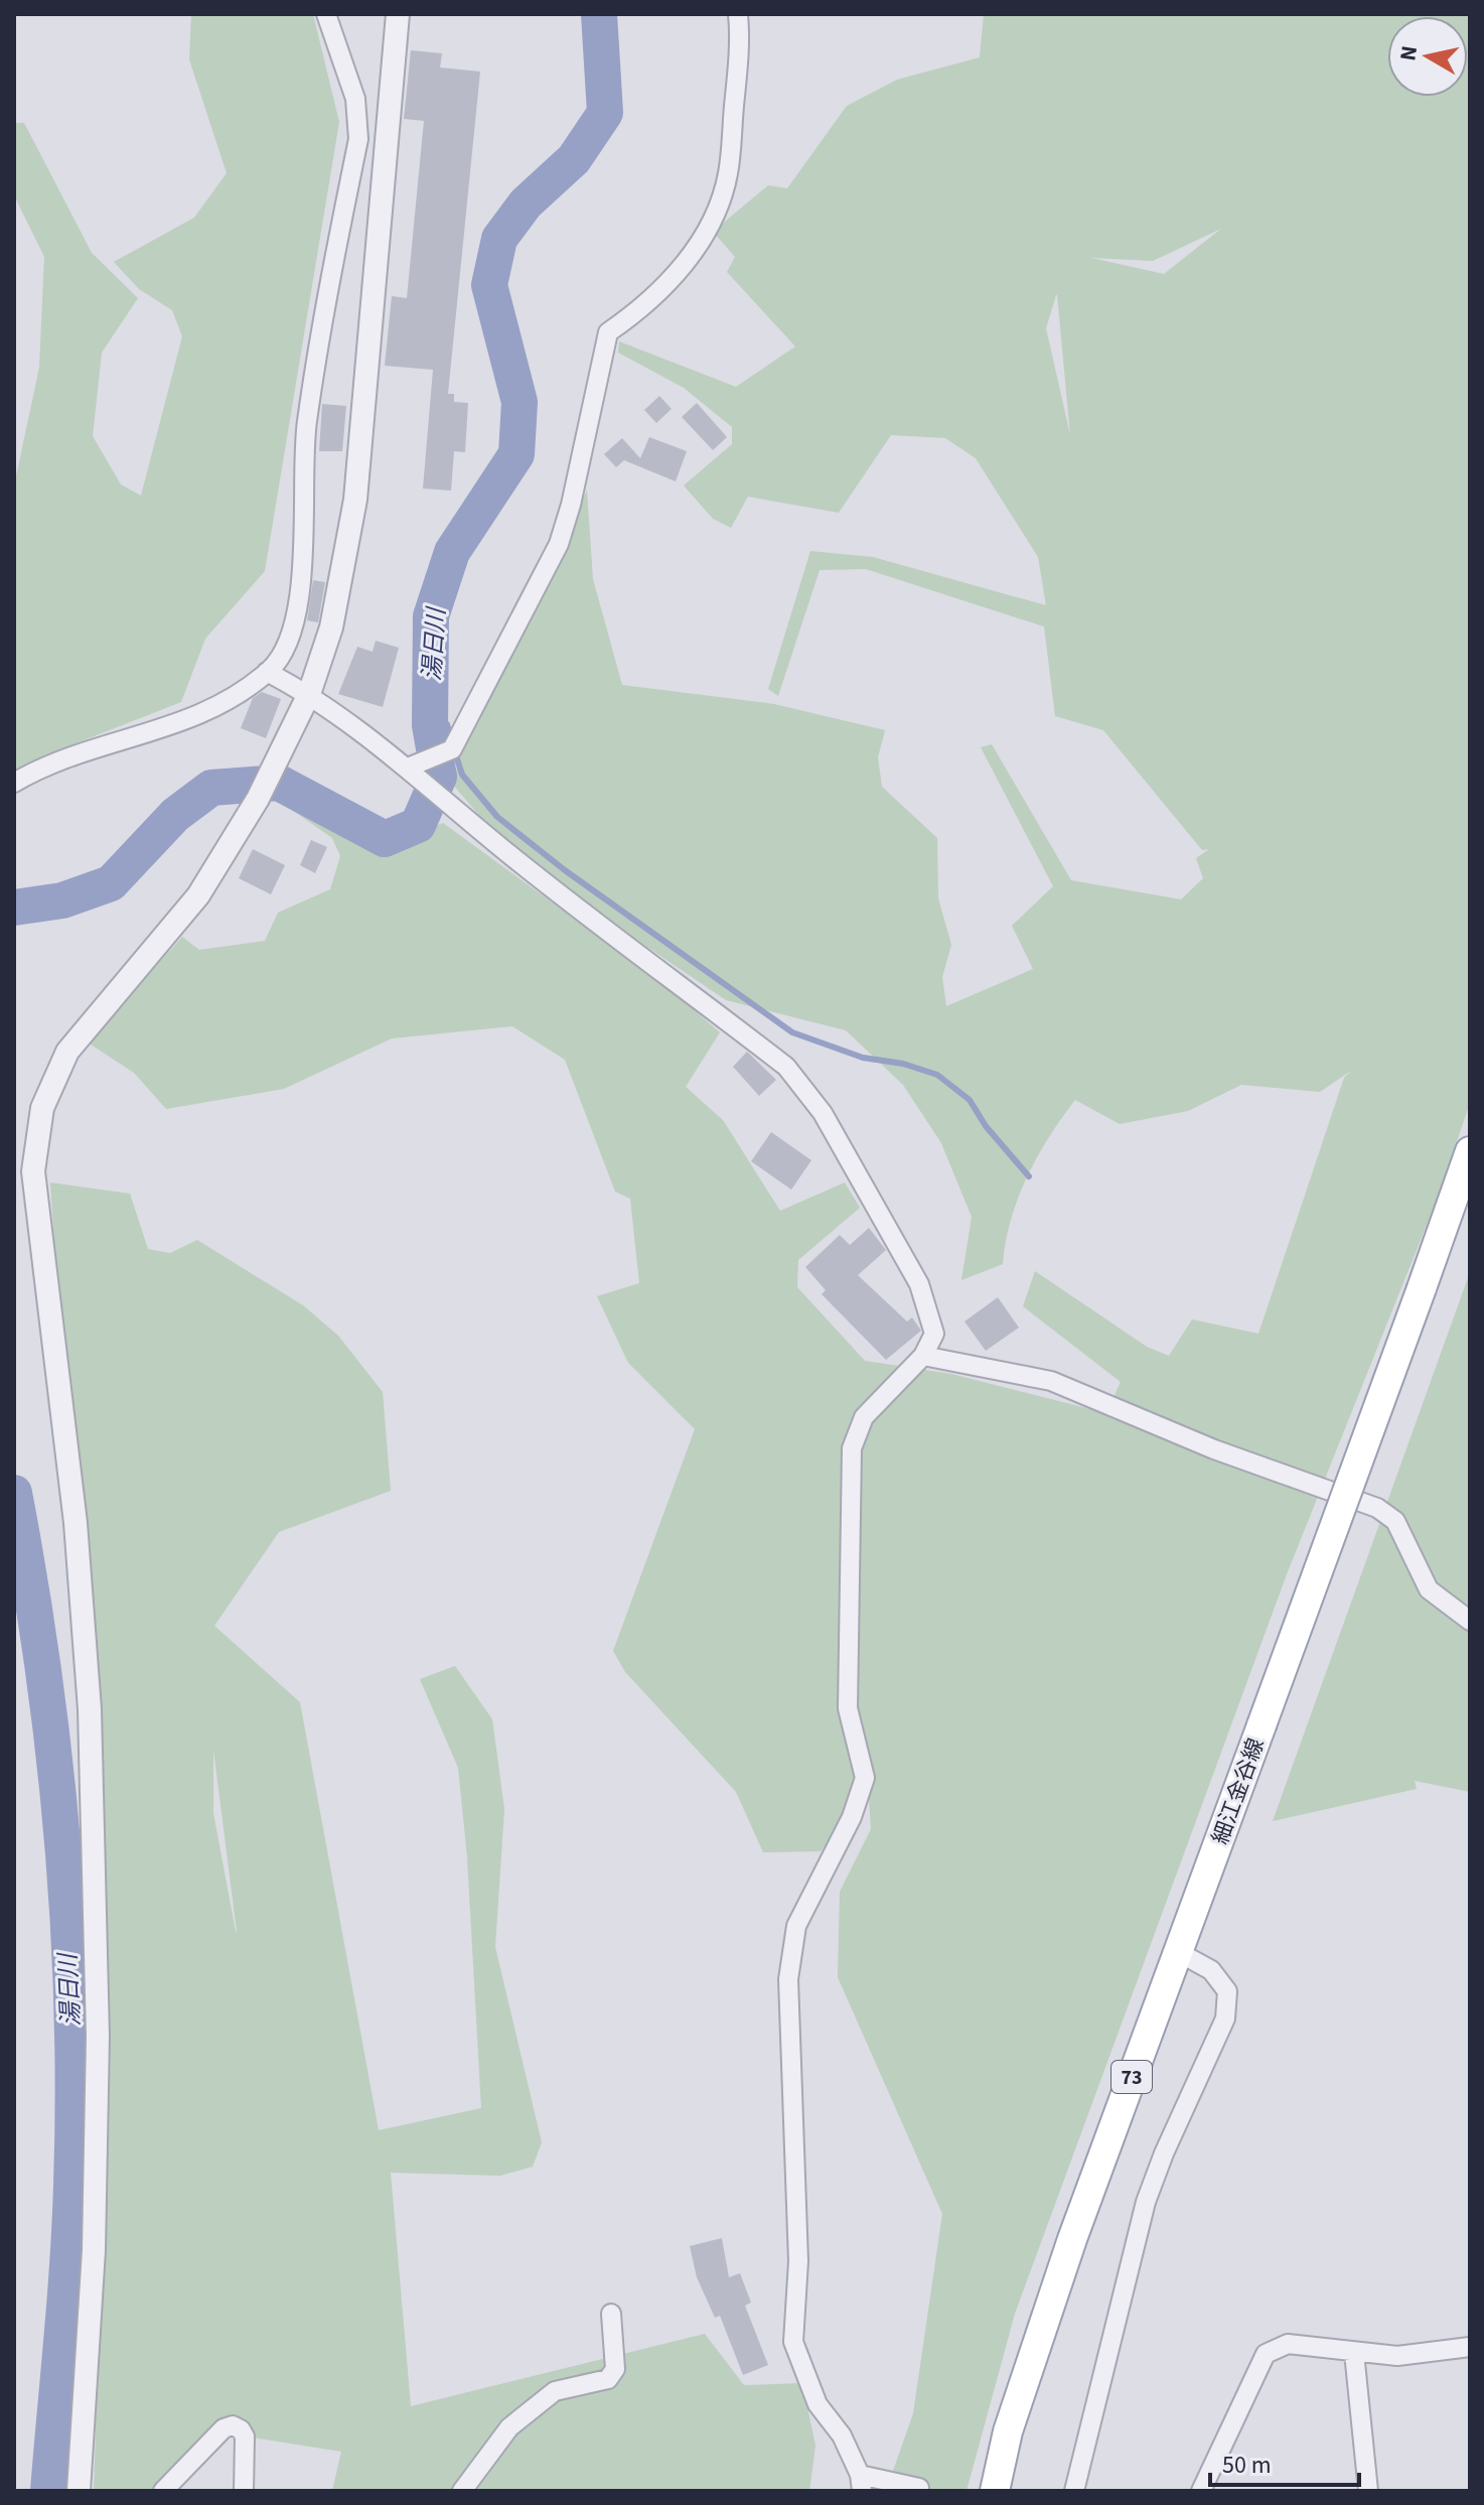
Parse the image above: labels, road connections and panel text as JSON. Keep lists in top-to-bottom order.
{
  "streets": {
    "main road": ["細江金谷線", "73"]
  },
  "water": ["湯日川"],
  "scale_bar": "50 m",
  "north": "left"
}
